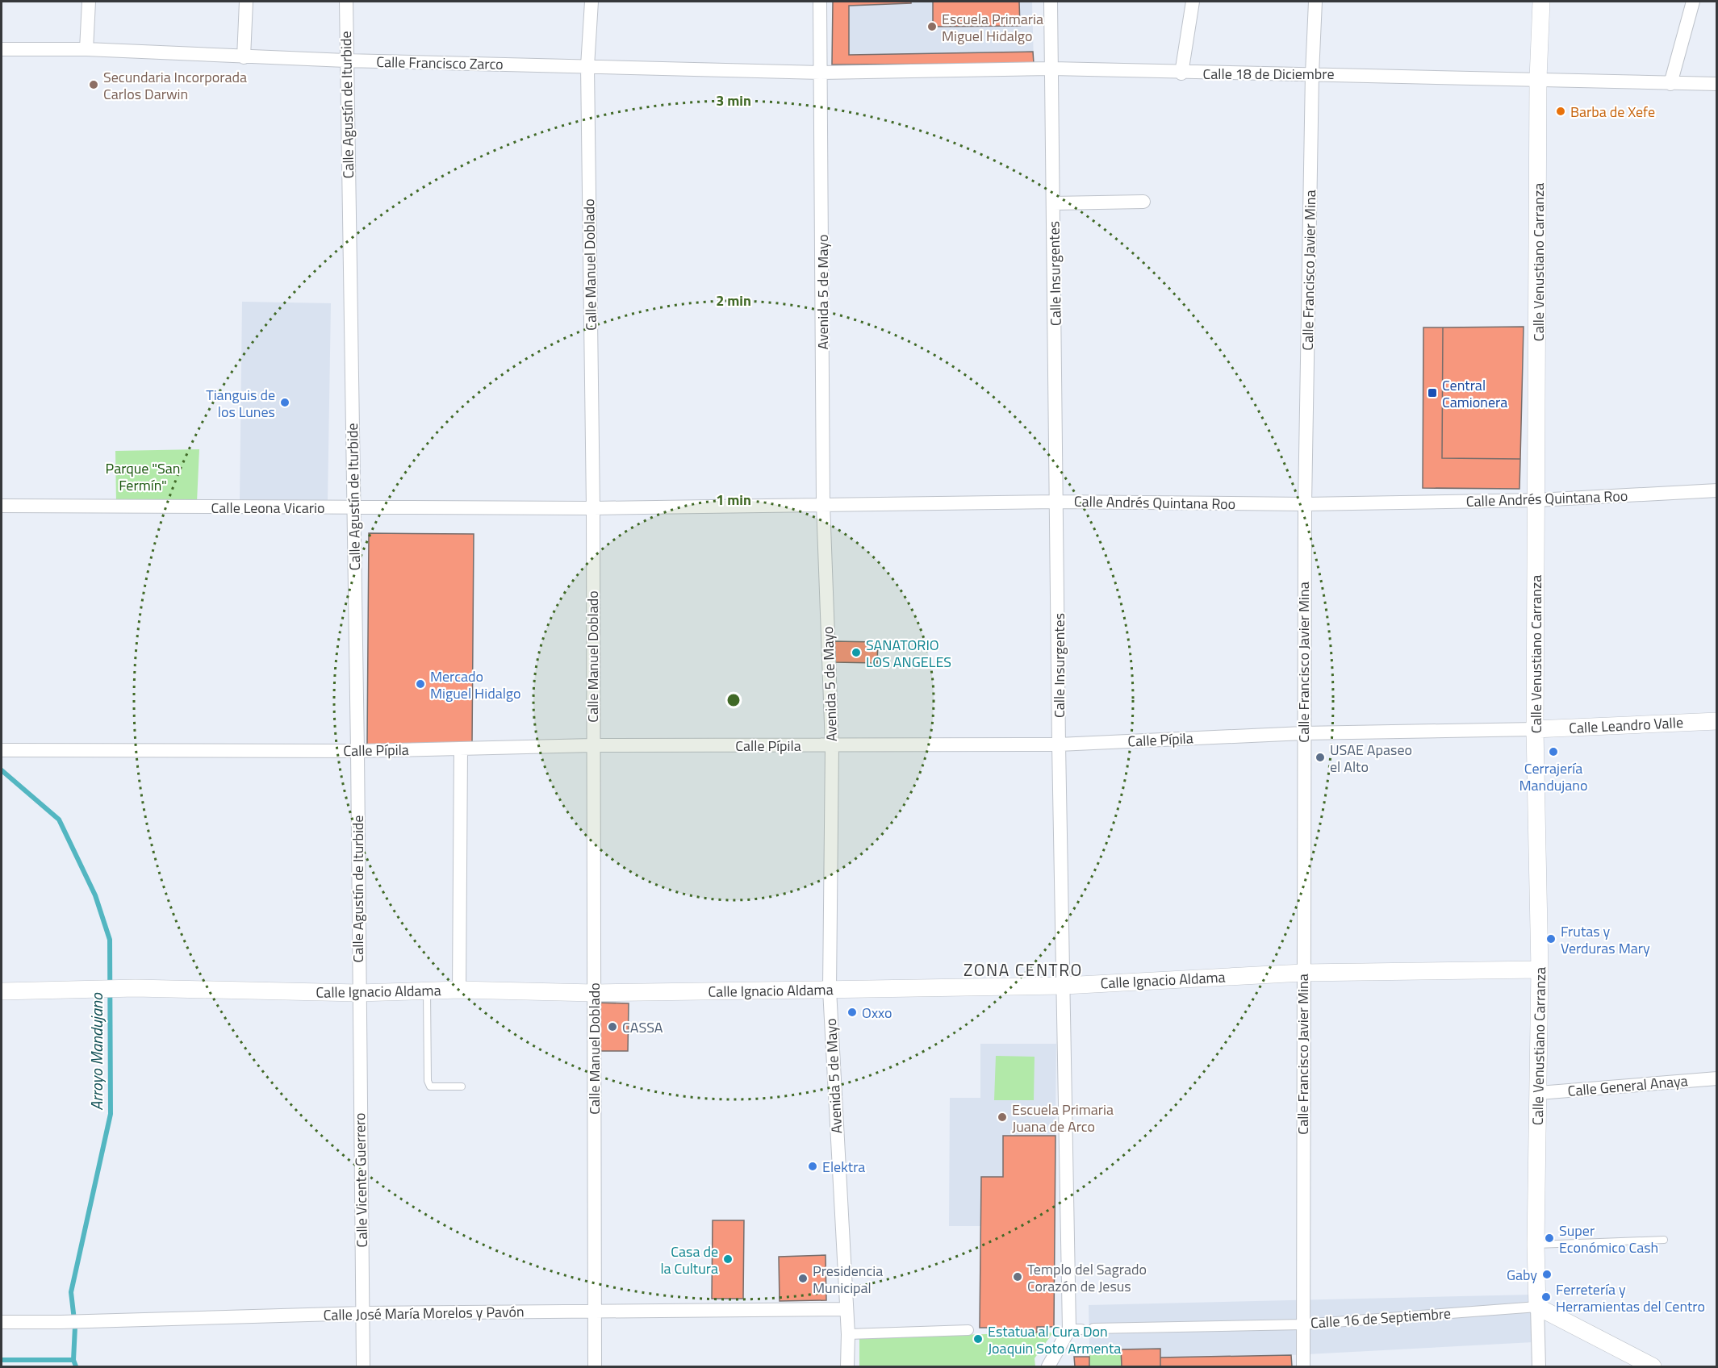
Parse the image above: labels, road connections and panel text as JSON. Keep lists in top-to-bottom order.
{
  "streets": {
    "street": [
      "Calle Francisco Zarco",
      "Calle 18 de Diciembre",
      "Calle Agustín de Iturbide",
      "Calle Venustiano Carranza",
      "Calle Manuel Doblado",
      "Calle Francisco Javier Mina",
      "Calle Insurgentes",
      "Avenida 5 de Mayo",
      "Calle Andrés Quintana Roo",
      "Calle Leona Vicario",
      "Calle Leandro Valle",
      "Calle Pípila",
      "Calle Ignacio Aldama",
      "Calle General Anaya",
      "Calle Vicente Guerrero",
      "Calle José María Morelos y Pavón",
      "Calle 16 de Septiembre"
    ]
  },
  "crossings": [
    ["Calle Francisco Zarco", "Calle 18 de Diciembre"],
    ["Calle Francisco Zarco", "Calle Agustín de Iturbide"],
    ["Calle Francisco Zarco", "Calle Manuel Doblado"],
    ["Calle Francisco Zarco", "Avenida 5 de Mayo"],
    ["Calle 18 de Diciembre", "Calle Venustiano Carranza"],
    ["Calle 18 de Diciembre", "Calle Francisco Javier Mina"],
    ["Calle 18 de Diciembre", "Calle Insurgentes"],
    ["Calle 18 de Diciembre", "Avenida 5 de Mayo"],
    ["Calle Agustín de Iturbide", "Calle Leona Vicario"],
    ["Calle Agustín de Iturbide", "Calle Pípila"],
    ["Calle Agustín de Iturbide", "Calle Ignacio Aldama"],
    ["Calle Agustín de Iturbide", "Calle Vicente Guerrero"],
    ["Calle Venustiano Carranza", "Calle Andrés Quintana Roo"],
    ["Calle Venustiano Carranza", "Calle Leandro Valle"],
    ["Calle Venustiano Carranza", "Calle Pípila"],
    ["Calle Venustiano Carranza", "Calle Ignacio Aldama"],
    ["Calle Venustiano Carranza", "Calle General Anaya"],
    ["Calle Venustiano Carranza", "Calle 16 de Septiembre"],
    ["Calle Manuel Doblado", "Calle Andrés Quintana Roo"],
    ["Calle Manuel Doblado", "Calle Leona Vicario"],
    ["Calle Manuel Doblado", "Calle Pípila"],
    ["Calle Manuel Doblado", "Calle Ignacio Aldama"],
    ["Calle Manuel Doblado", "Calle José María Morelos y Pavón"],
    ["Calle Francisco Javier Mina", "Calle Andrés Quintana Roo"],
    ["Calle Francisco Javier Mina", "Calle Pípila"],
    ["Calle Francisco Javier Mina", "Calle Ignacio Aldama"],
    ["Calle Francisco Javier Mina", "Calle 16 de Septiembre"],
    ["Calle Insurgentes", "Calle Andrés Quintana Roo"],
    ["Calle Insurgentes", "Calle Pípila"],
    ["Calle Insurgentes", "Calle Ignacio Aldama"],
    ["Avenida 5 de Mayo", "Calle Andrés Quintana Roo"],
    ["Avenida 5 de Mayo", "Calle Pípila"],
    ["Avenida 5 de Mayo", "Calle Ignacio Aldama"],
    ["Avenida 5 de Mayo", "Calle José María Morelos y Pavón"],
    ["Calle Andrés Quintana Roo", "Calle Leona Vicario"],
    ["Calle Leandro Valle", "Calle Pípila"],
    ["Calle Ignacio Aldama", "Calle Vicente Guerrero"],
    ["Calle Vicente Guerrero", "Calle José María Morelos y Pavón"]
  ],
  "districts": ["ZONA CENTRO"],
  "water": ["Arroyo Mandujano"],
  "parks": ["Parque \"San Fermín\""],
  "places": {
    "other": [
      "Escuela Primaria Miguel Hidalgo",
      "Secundaria Incorporada Carlos Darwin",
      "Barba de Xefe",
      "Tianguis de los Lunes",
      "SANATORIO LOS ANGELES",
      "Mercado Miguel Hidalgo",
      "Cerrajería Mandujano",
      "USAE Apaseo el Alto",
      "Frutas y Verduras Mary",
      "Oxxo",
      "CASSA",
      "Escuela Primaria Juana de Arco",
      "Elektra",
      "Super Económico Cash",
      "Casa de la Cultura",
      "Gaby",
      "Templo del Sagrado Corazón de Jesus",
      "Presidencia Municipal",
      "Ferretería y Herramientas del Centro",
      "Estatua al Cura Don Joaquin Soto Armenta"
    ],
    "transit": ["Central Camionera"]
  },
  "rings": ["3 min", "2 min", "1 min"]
}
